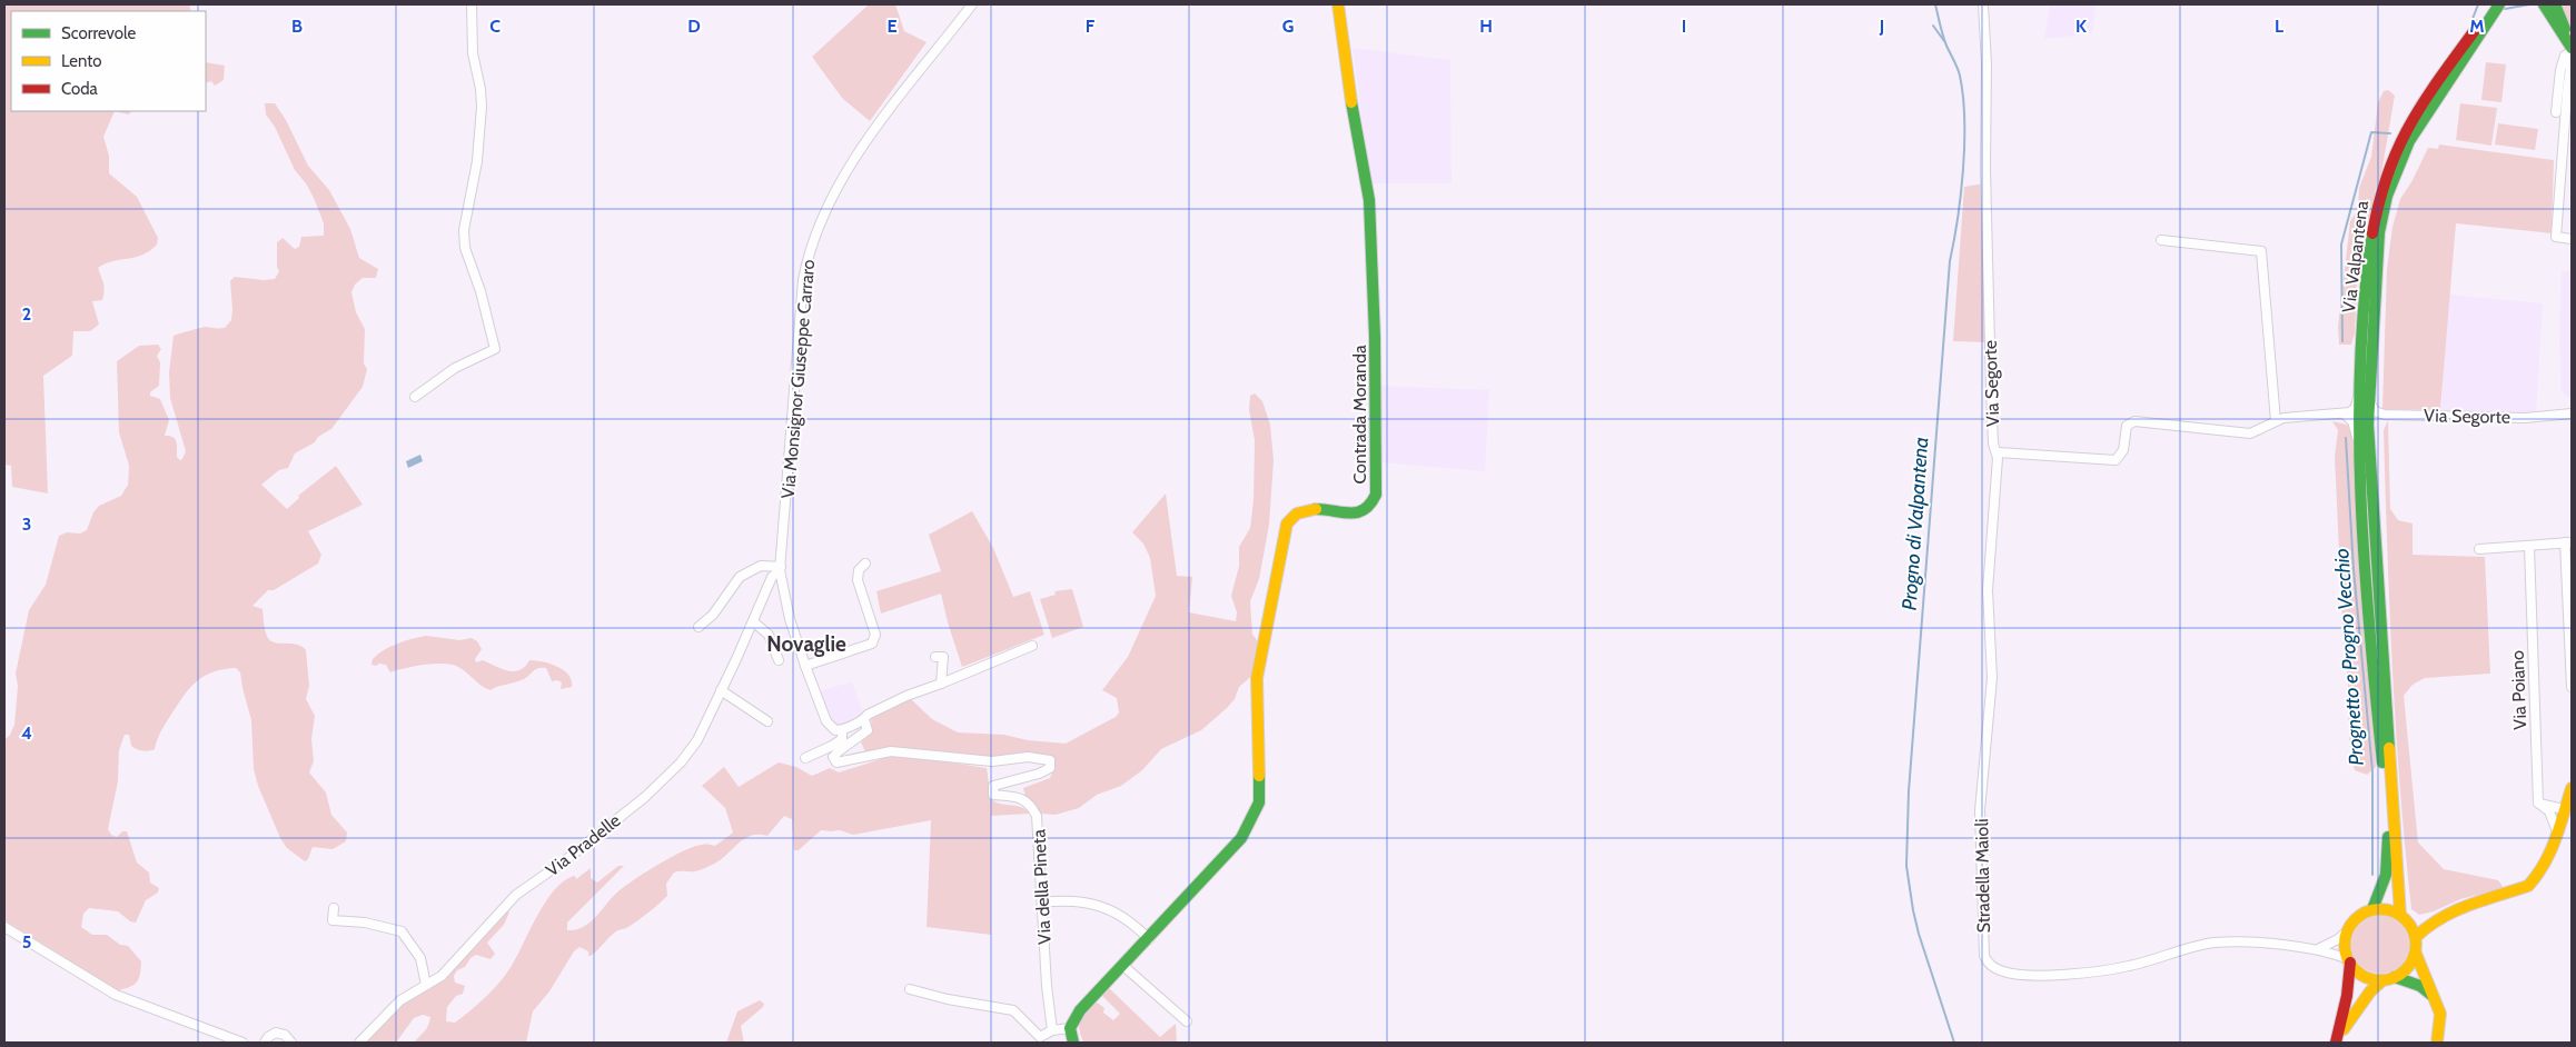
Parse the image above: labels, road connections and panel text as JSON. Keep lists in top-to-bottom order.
{
  "streets": {
    "main road": ["Via Valpantena", "Contrada Moranda"],
    "street": [
      "Via Monsignor Giuseppe Carraro",
      "Via Segorte",
      "Via Poiano",
      "Via Pradelle",
      "Stradella Maioli",
      "Via della Pineta"
    ]
  },
  "crossings": [
    ["Via Valpantena", "Via Segorte"],
    ["Via Valpantena", "Stradella Maioli"],
    ["Via Monsignor Giuseppe Carraro", "Via Pradelle"],
    ["Via Segorte", "Stradella Maioli"]
  ],
  "districts": ["Novaglie"],
  "water": ["Progno di Valpantena", "Prognetto e Progno Vecchio"],
  "legend": ["Scorrevole", "Lento", "Coda"],
  "grid": {
    "columns": [
      "B",
      "C",
      "D",
      "E",
      "F",
      "G",
      "H",
      "I",
      "J",
      "K",
      "L",
      "M"
    ],
    "rows": [
      "2",
      "3",
      "4",
      "5"
    ]
  }
}
